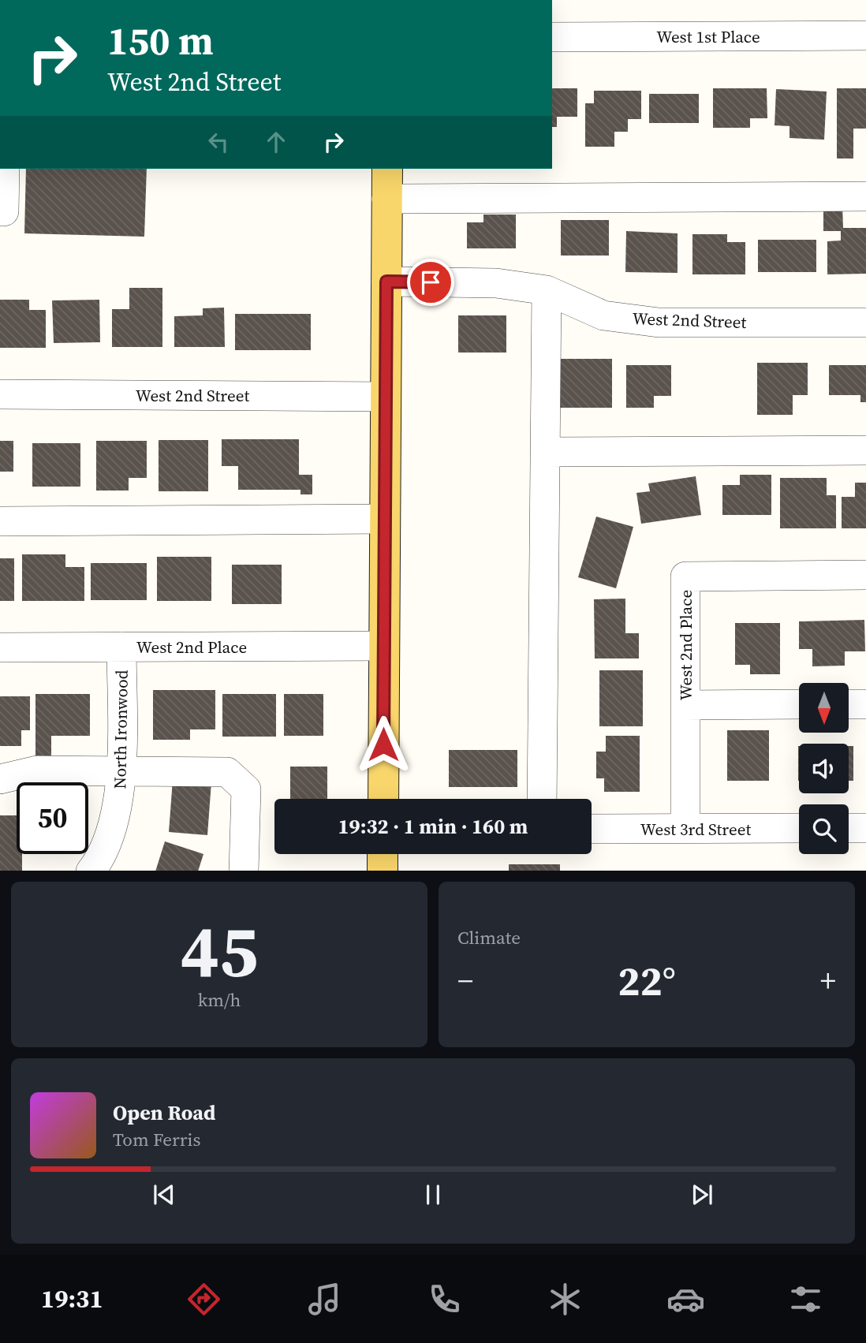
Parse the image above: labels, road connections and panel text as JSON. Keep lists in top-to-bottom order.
{
  "streets": {
    "street": [
      "West 1st Place",
      "West 2nd Street",
      "West 2nd Place",
      "North Ironwood",
      "West 3rd Street"
    ]
  },
  "crossings": [
    ["West 2nd Place", "North Ironwood"],
    ["West 2nd Place", "West 3rd Street"]
  ],
  "north": "bottom",
  "page": {
    "turn": ["150 m", "West 2nd Street"],
    "limit": "50",
    "trip": "19:32 · 1 min · 160 m",
    "tile": [
      ["45", "km/h"],
      "Climate"
    ],
    "heat": ["−", "22°", "+"],
    "song": ["Open Road", "Tom Ferris"],
    "tabs": "19:31"
  }
}
